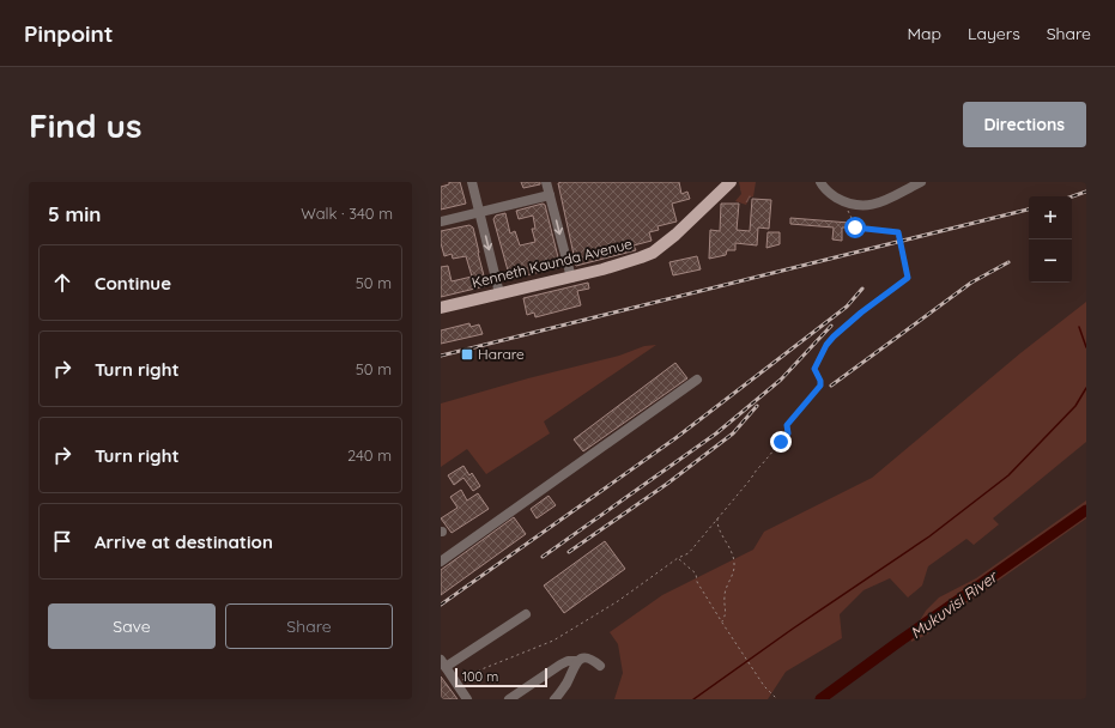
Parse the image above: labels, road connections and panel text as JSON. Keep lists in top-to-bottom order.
{
  "streets": {
    "main road": ["Kenneth Kaunda Avenue"]
  },
  "water": ["Mukuvisi River"],
  "places": {
    "transit": ["Harare"]
  },
  "scale_bar": "100 m",
  "page": {
    "header": "Pinpoint",
    "nav": ["Map", "Layers", "Share"],
    "buttons": [
      "Directions",
      ["Save", "Share"]
    ],
    "title": "Find us",
    "heading": ["5 min", "Walk · 340 m"],
    "map_buttons": ["+", "−"],
    "list": [
      ["Continue", "50 m"],
      ["Turn right", "50 m"],
      ["Turn right", "240 m"],
      "Arrive at destination"
    ],
    "scale": "100 m"
  }
}
